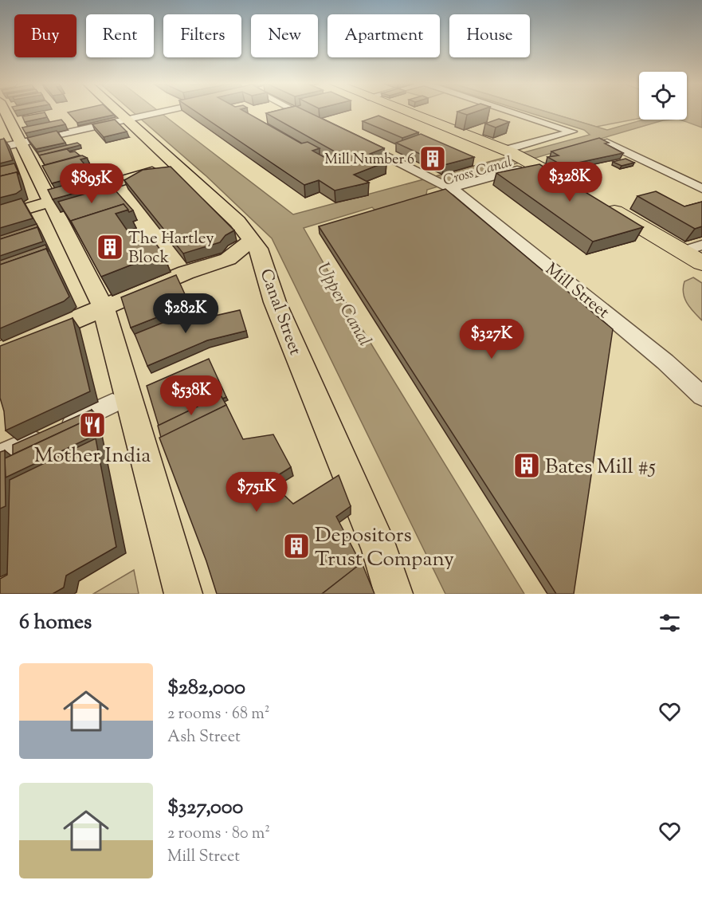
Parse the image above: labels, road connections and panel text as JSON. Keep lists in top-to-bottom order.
{
  "streets": {
    "main road": ["Canal Street"],
    "street": ["Mill Street"]
  },
  "water": ["Cross Canal", "Upper Canal"],
  "places": {
    "building": [
      "Mill Number 6",
      "The Hartley Block",
      "Bates Mill #5",
      "Depositors Trust Company"
    ],
    "restaurant": ["Mother India"]
  },
  "page": {
    "chip": [
      "Buy",
      "Rent",
      "Filters",
      "New",
      "Apartment",
      "House"
    ],
    "price": [
      "$328K",
      "$895K",
      "$282K",
      "$327K",
      "$538K",
      "$751K"
    ],
    "heading": "6 homes",
    "list": [
      {
        "name": "$282,000",
        "note": "2 rooms · 68 m² · Ash Street"
      },
      {
        "name": "$327,000",
        "note": "2 rooms · 80 m² · Mill Street"
      }
    ]
  }
}
